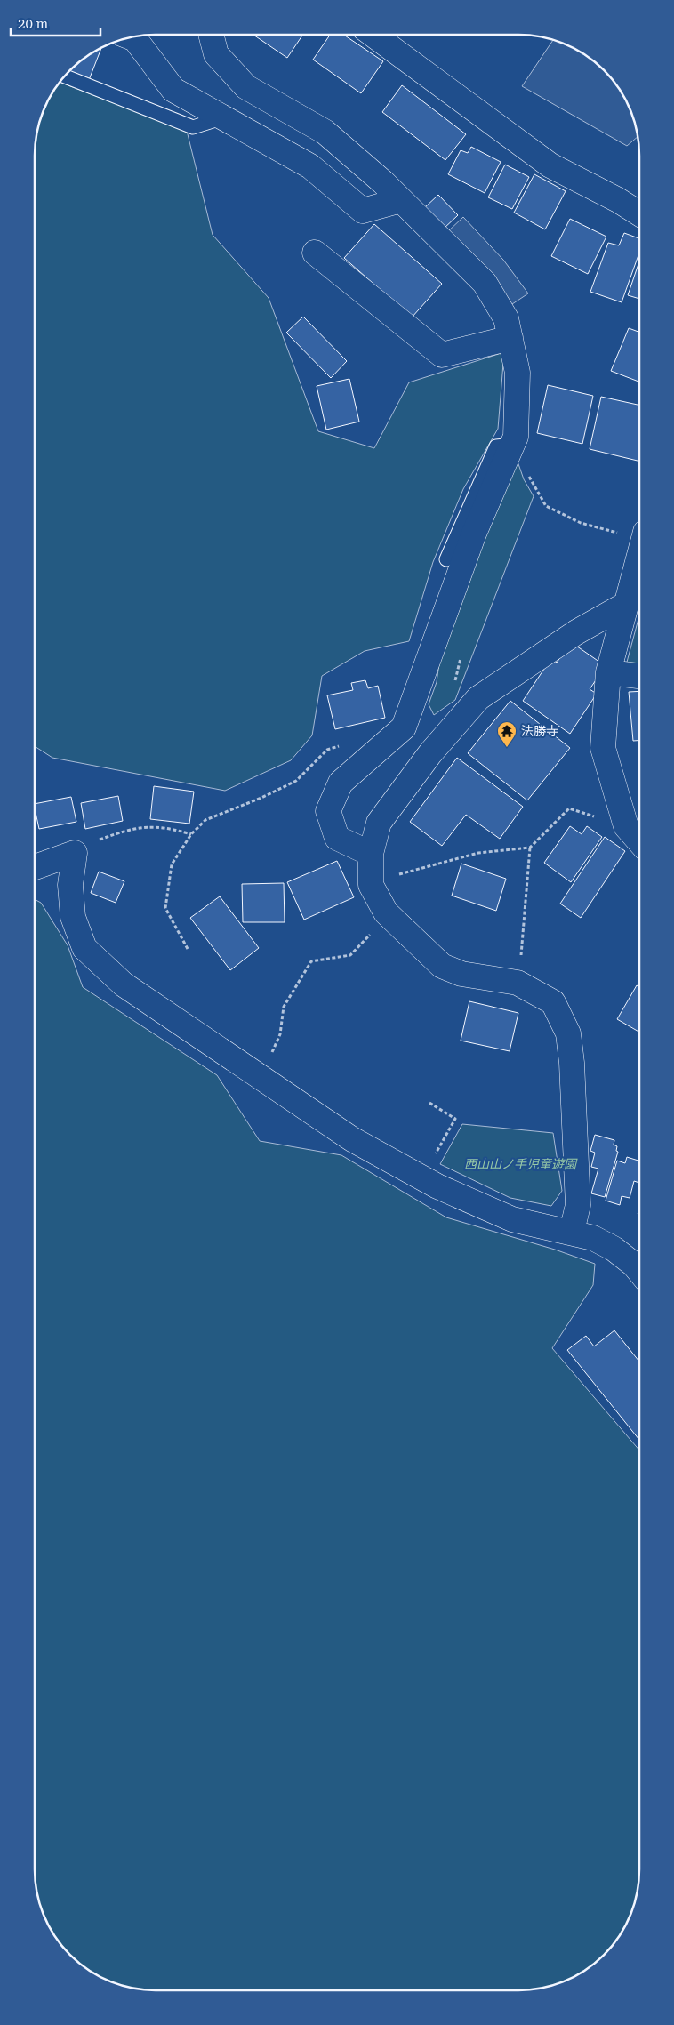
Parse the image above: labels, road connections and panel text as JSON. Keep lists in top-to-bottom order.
{
  "parks": ["西山山ノ手児童遊園"],
  "places": {
    "temple": ["法勝寺"]
  },
  "scale_bar": "20 m"
}
